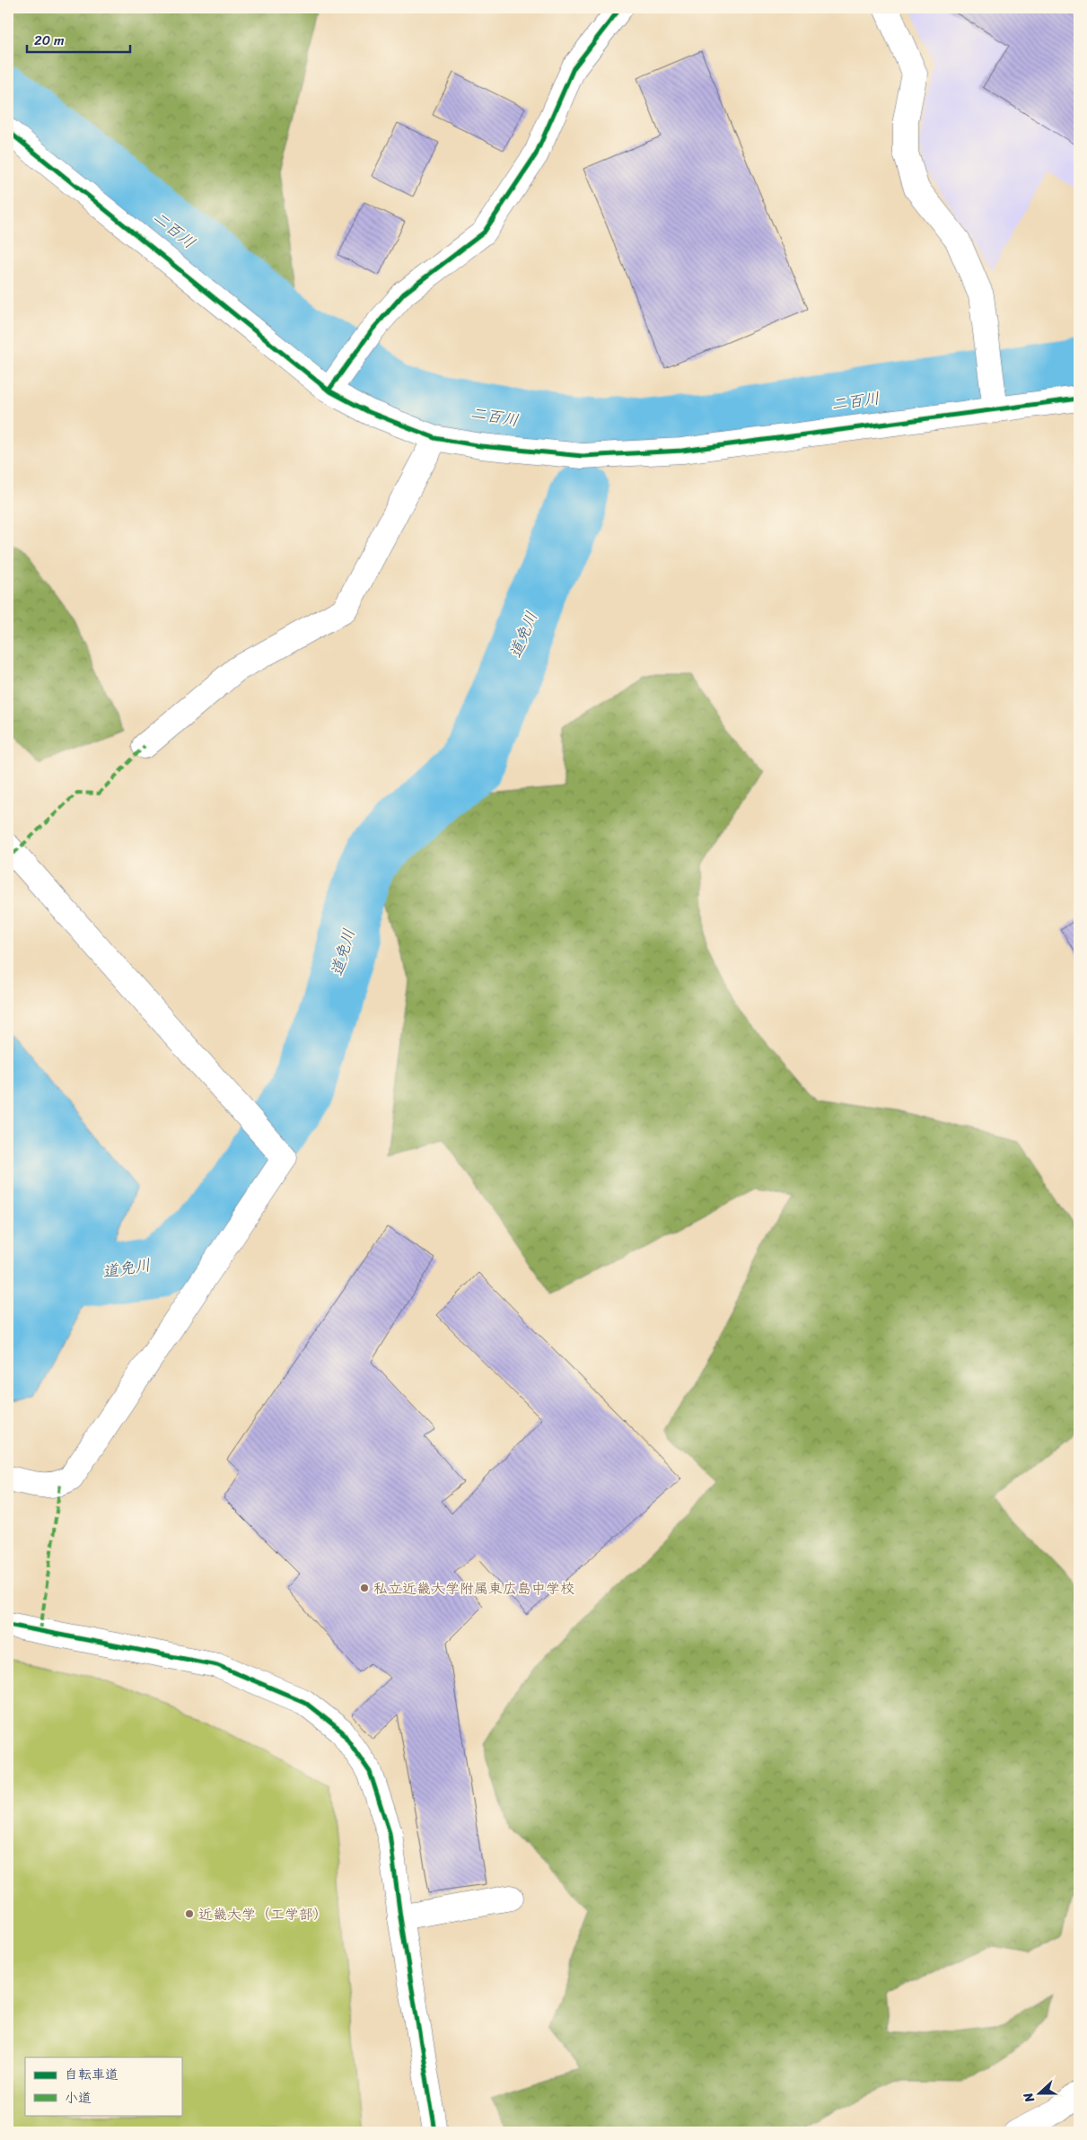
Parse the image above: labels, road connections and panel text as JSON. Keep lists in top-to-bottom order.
{
  "water": ["二百川", "道免川"],
  "places": ["私立近畿大学附属東広島中学校", "近畿大学（工学部）"],
  "legend": ["自転車道", "小道"],
  "scale_bar": "20 m",
  "north": "left"
}
